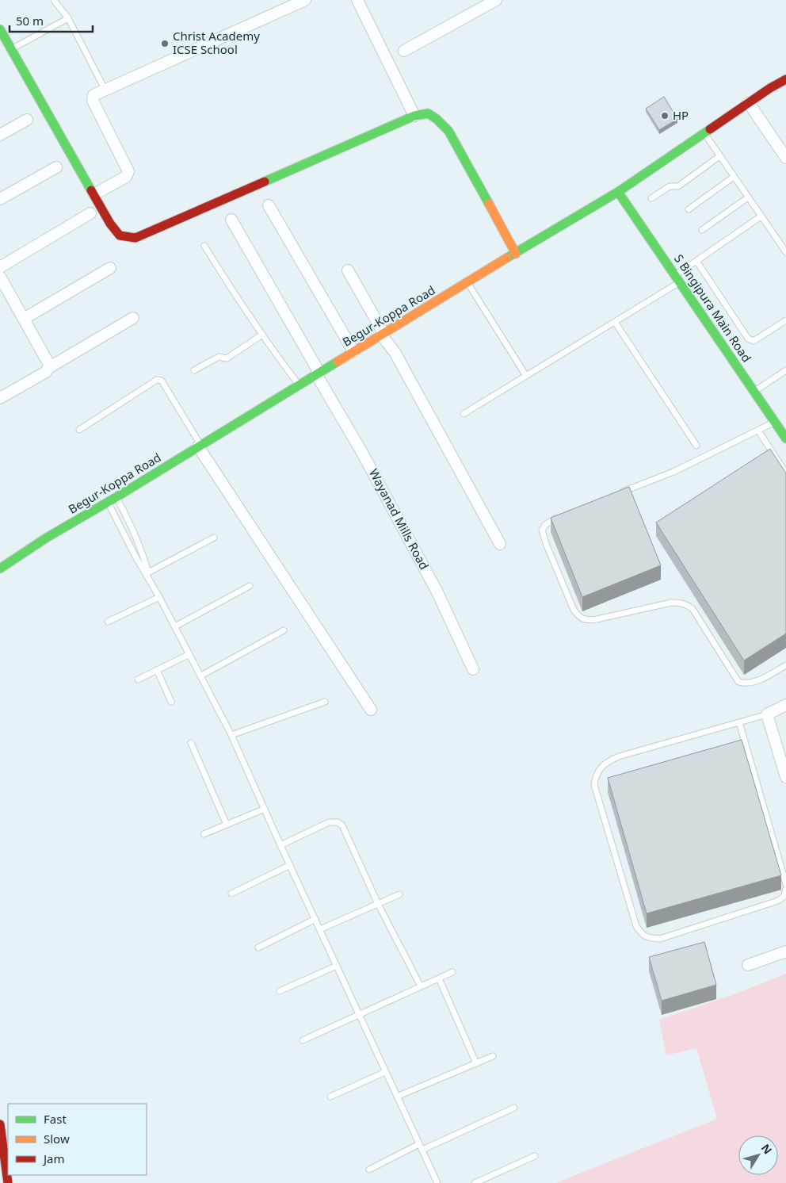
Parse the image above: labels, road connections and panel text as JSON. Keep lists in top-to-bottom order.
{
  "streets": {
    "street": ["S Bingipura Main Road", "Begur-Koppa Road", "Wayanad Mills Road"]
  },
  "crossings": [
    ["S Bingipura Main Road", "Begur-Koppa Road"],
    ["Begur-Koppa Road", "Wayanad Mills Road"]
  ],
  "places": ["Christ Academy ICSE School", "HP"],
  "legend": ["Fast", "Slow", "Jam"],
  "scale_bar": "50 m",
  "north": "top right"
}
